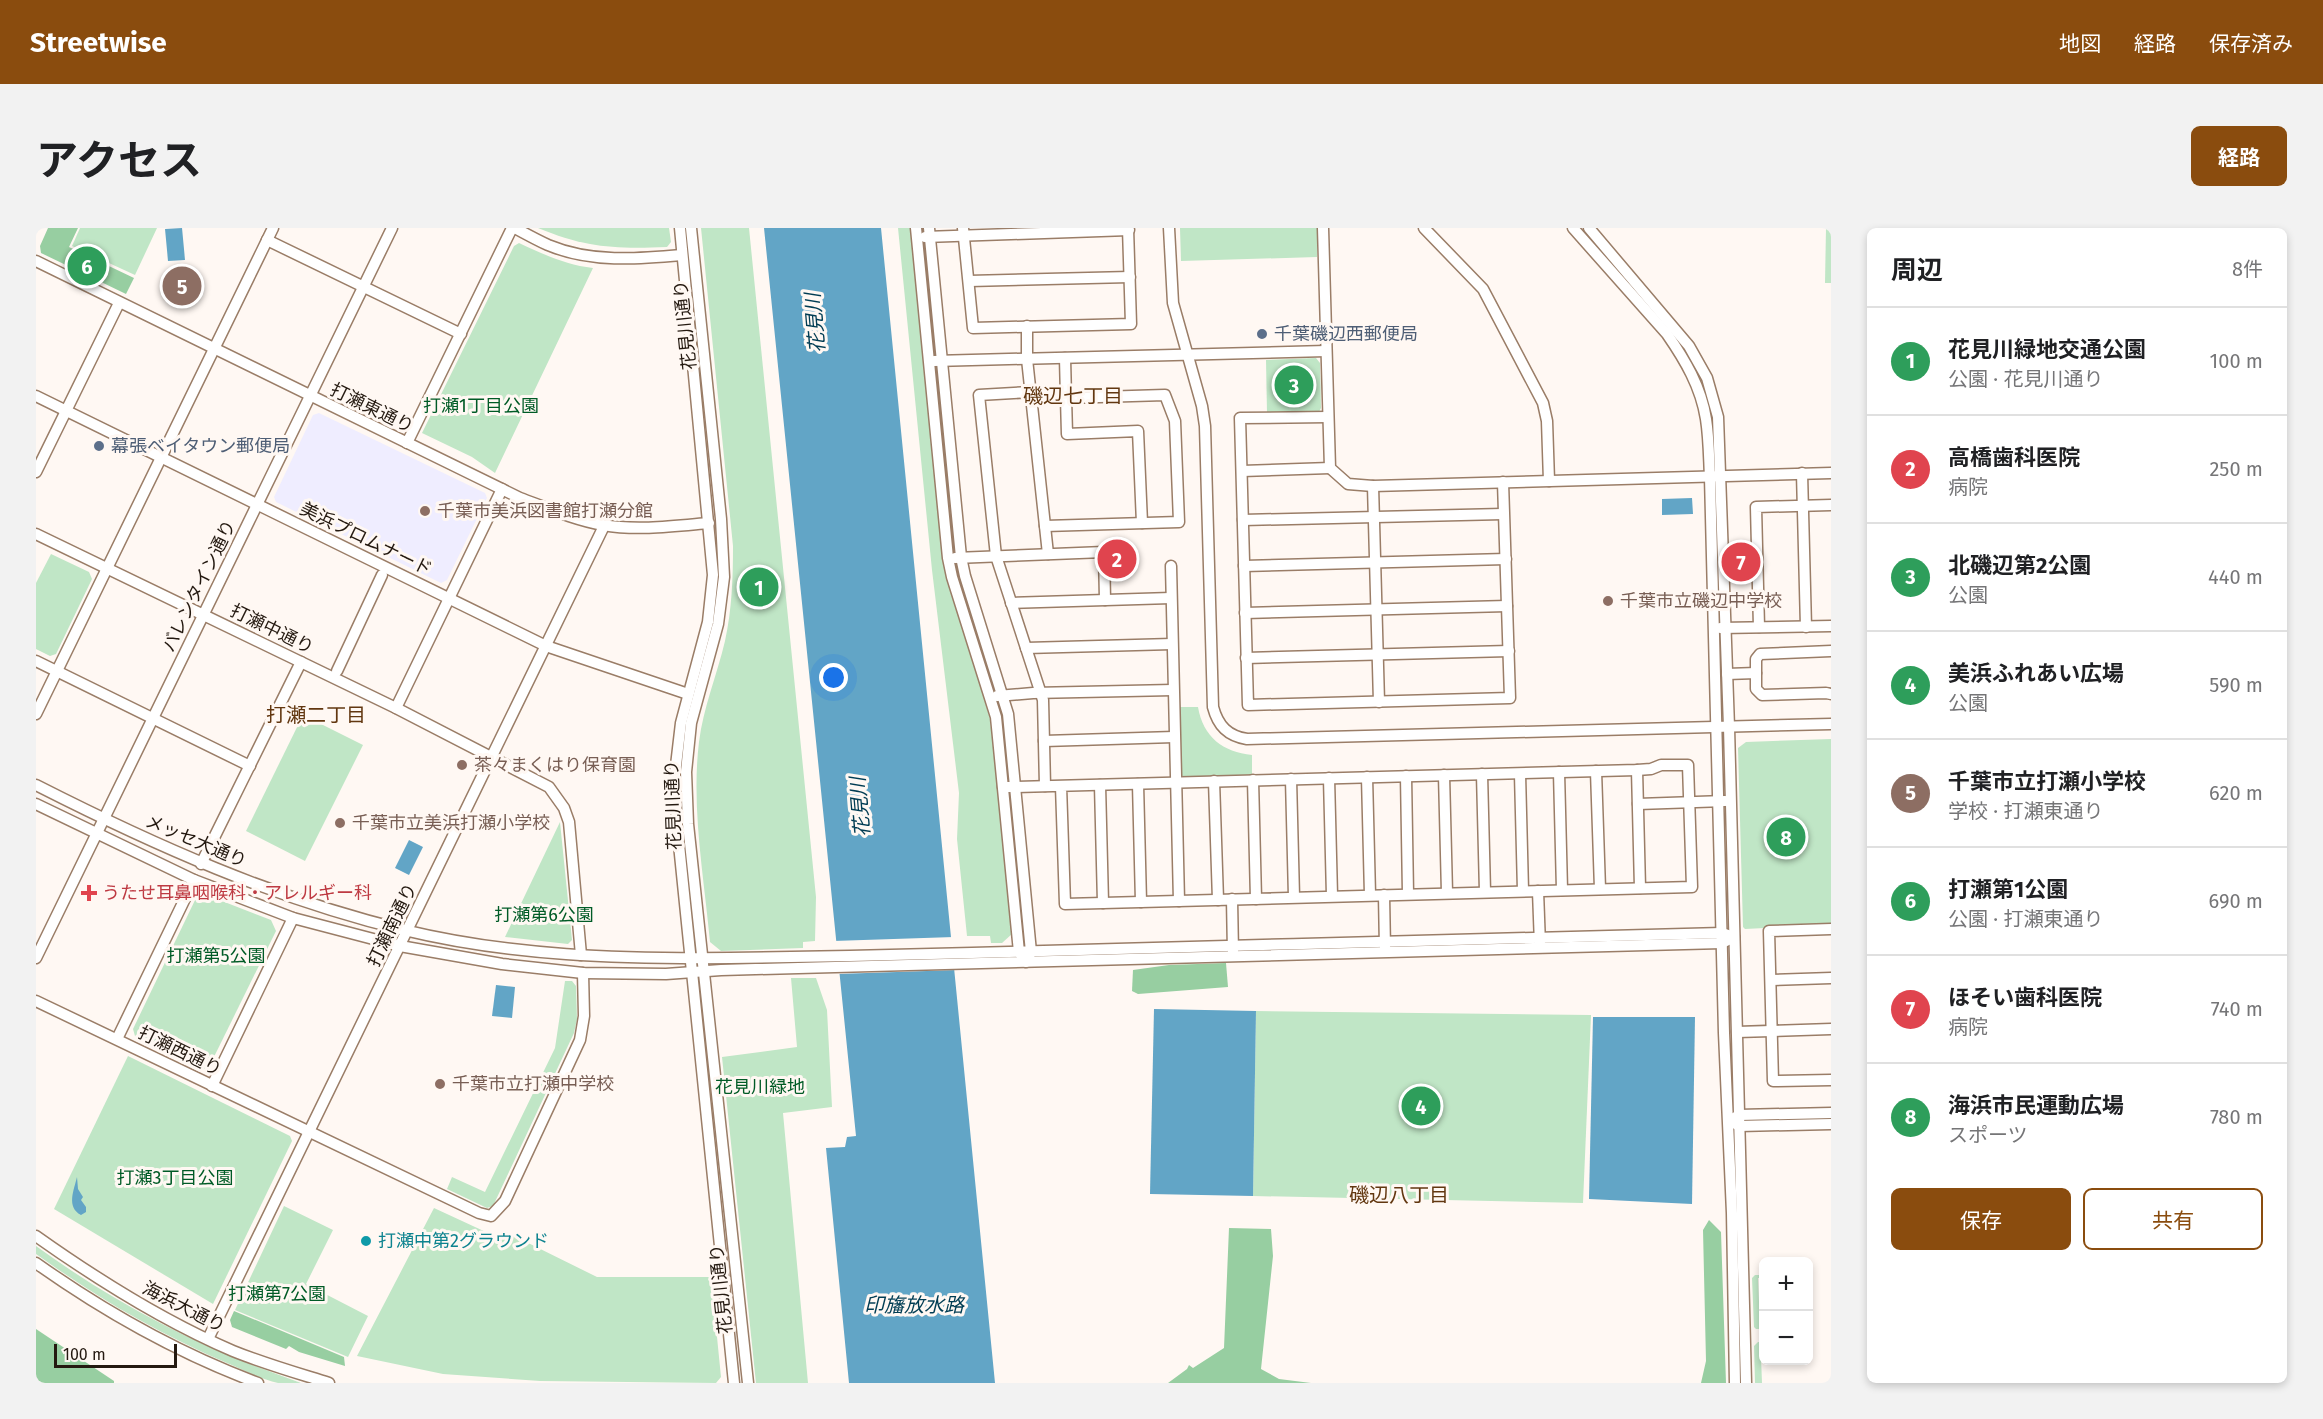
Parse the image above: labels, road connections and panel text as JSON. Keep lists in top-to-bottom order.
{
  "streets": {
    "street": [
      "花見川通り",
      "打瀬東通り",
      "美浜プロムナード",
      "バレンタイン通り",
      "打瀬中通り",
      "メッセ大通り",
      "打瀬南通り",
      "打瀬西通り",
      "海浜大通り"
    ]
  },
  "crossings": [
    ["花見川通り", "打瀬東通り"],
    ["花見川通り", "美浜プロムナード"],
    ["花見川通り", "メッセ大通り"],
    ["打瀬東通り", "バレンタイン通り"],
    ["打瀬東通り", "打瀬南通り"],
    ["美浜プロムナード", "バレンタイン通り"],
    ["美浜プロムナード", "打瀬南通り"],
    ["バレンタイン通り", "打瀬中通り"],
    ["バレンタイン通り", "メッセ大通り"],
    ["打瀬中通り", "メッセ大通り"],
    ["打瀬中通り", "打瀬南通り"],
    ["メッセ大通り", "打瀬南通り"],
    ["メッセ大通り", "打瀬西通り"],
    ["打瀬南通り", "打瀬西通り"],
    ["打瀬南通り", "海浜大通り"]
  ],
  "districts": ["磯辺七丁目", "打瀬二丁目", "磯辺八丁目"],
  "water": ["花見川", "印旛放水路"],
  "parks": [
    "打瀬1丁目公園",
    "打瀬第6公園",
    "打瀬第5公園",
    "花見川緑地",
    "打瀬3丁目公園",
    "打瀬第7公園"
  ],
  "places": {
    "other": [
      "千葉磯辺西郵便局",
      "幕張ベイタウン郵便局",
      "千葉市美浜図書館打瀬分館",
      "千葉市立磯辺中学校",
      "茶々まくはり保育園",
      "千葉市立美浜打瀬小学校",
      "千葉市立打瀬中学校",
      "打瀬中第2グラウンド"
    ],
    "health": ["うたせ耳鼻咽喉科・アレルギー科"]
  },
  "scale_bar": "100 m",
  "page": {
    "header": "Streetwise",
    "nav": ["地図", "経路", "保存済み"],
    "title": "アクセス",
    "buttons": [
      "経路",
      ["保存", "共有"]
    ],
    "heading": ["周辺", "8件"],
    "pins": [
      "6",
      "5",
      "3",
      "2",
      "7",
      "1",
      "8",
      "4"
    ],
    "list": [
      {
        "mark": "1",
        "name": "花見川緑地交通公園",
        "note": "公園 · 花見川通り",
        "value": "100 m"
      },
      {
        "mark": "2",
        "name": "高橋歯科医院",
        "note": "病院",
        "value": "250 m"
      },
      {
        "mark": "3",
        "name": "北磯辺第2公園",
        "note": "公園",
        "value": "440 m"
      },
      {
        "mark": "4",
        "name": "美浜ふれあい広場",
        "note": "公園",
        "value": "590 m"
      },
      {
        "mark": "5",
        "name": "千葉市立打瀬小学校",
        "note": "学校 · 打瀬東通り",
        "value": "620 m"
      },
      {
        "mark": "6",
        "name": "打瀬第1公園",
        "note": "公園 · 打瀬東通り",
        "value": "690 m"
      },
      {
        "mark": "7",
        "name": "ほそい歯科医院",
        "note": "病院",
        "value": "740 m"
      },
      {
        "mark": "8",
        "name": "海浜市民運動広場",
        "note": "スポーツ",
        "value": "780 m"
      }
    ],
    "map_buttons": ["+", "−"],
    "scale": "100 m"
  }
}
